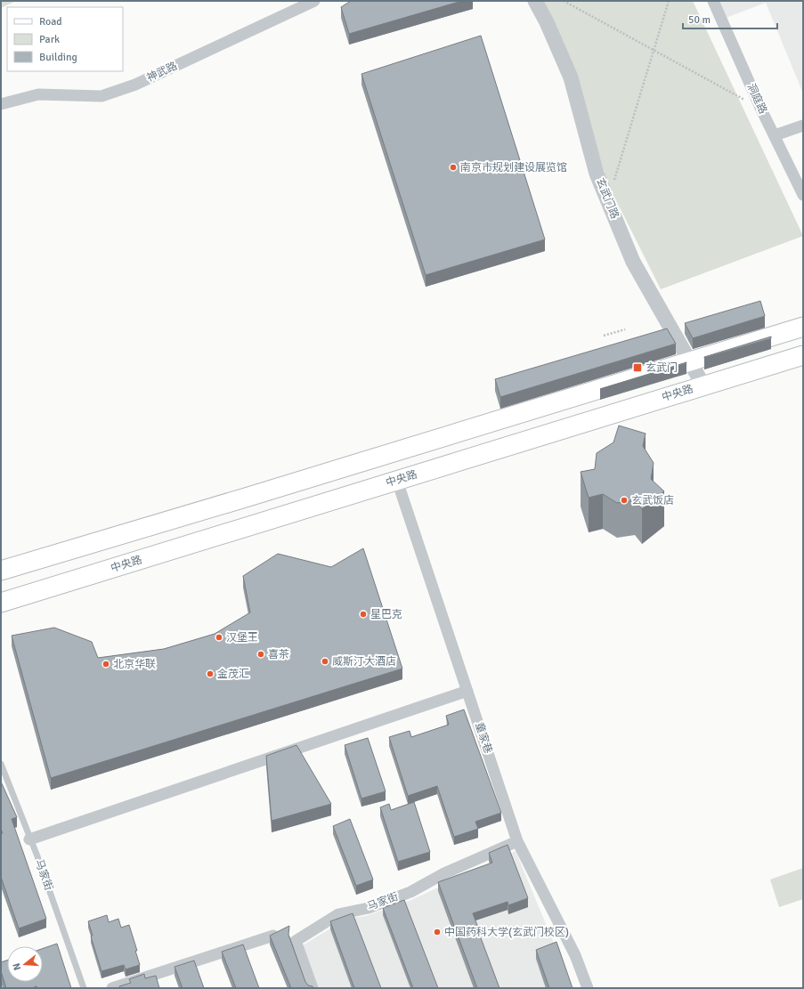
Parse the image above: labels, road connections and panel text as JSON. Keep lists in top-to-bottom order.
{
  "streets": {
    "main road": ["中央路"],
    "street": [
      "神武路",
      "洞庭路",
      "玄武门路",
      "童家巷",
      "马家街"
    ]
  },
  "crossings": [
    ["玄武门路", "中央路"],
    ["中央路", "童家巷"],
    ["童家巷", "马家街"]
  ],
  "places": {
    "other": [
      "南京市规划建设展览馆",
      "玄武饭店",
      "星巴克",
      "汉堡王",
      "喜茶",
      "威斯汀大酒店",
      "北京华联",
      "金茂汇",
      "中国药科大学(玄武门校区)"
    ],
    "transit": ["玄武门"]
  },
  "legend": ["Road", "Park", "Building"],
  "scale_bar": "50 m",
  "north": "left"
}
